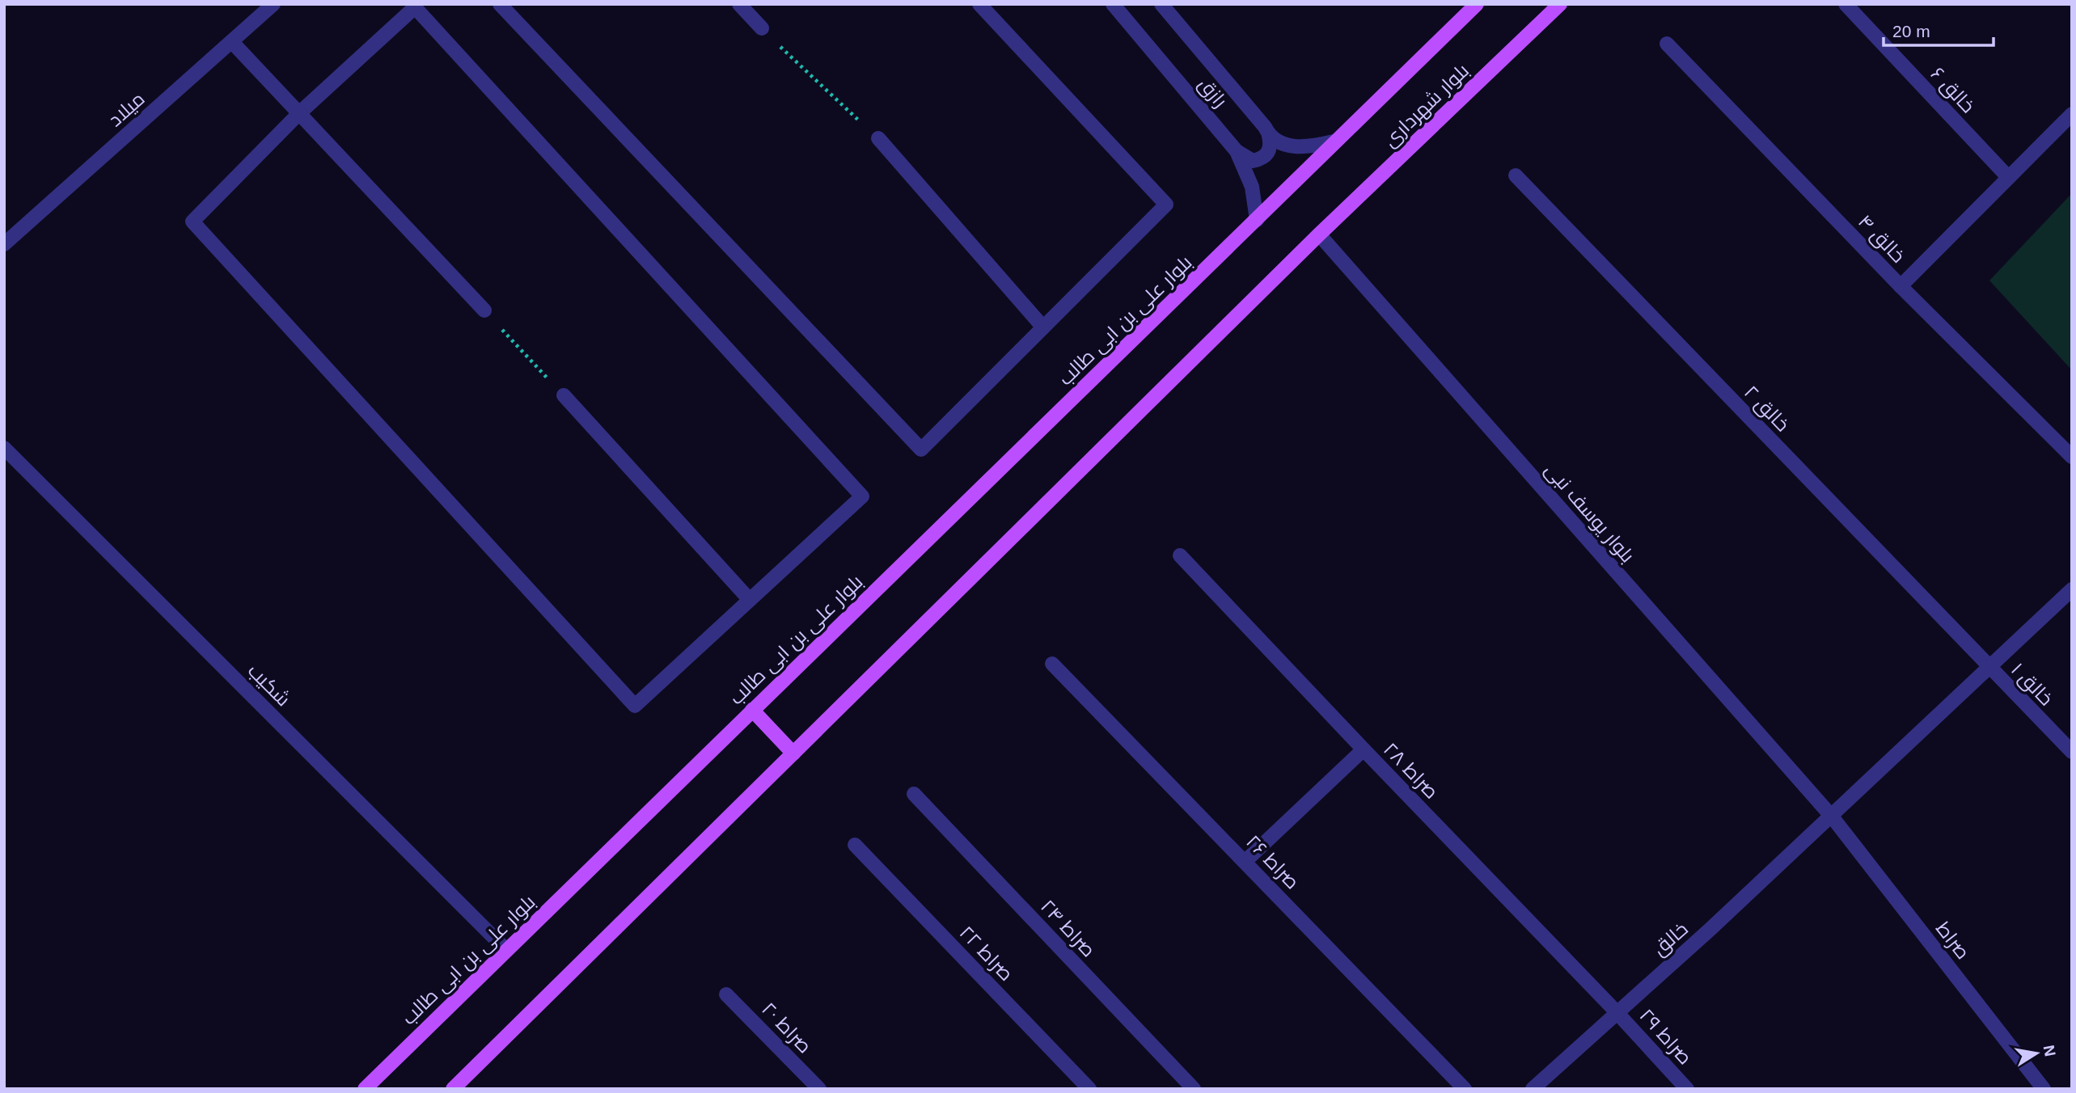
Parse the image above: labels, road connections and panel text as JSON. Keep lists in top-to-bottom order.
{
  "streets": {
    "main road": ["بلوار شهرداری", "بلوار علی بن ابی طالب"],
    "street": [
      "خالق ۶",
      "رازق",
      "میلاد",
      "خالق ۴",
      "خالق ۲",
      "بلوار یوسف نبی",
      "خالق ۱",
      "شکیب",
      "صراط ۲۸",
      "صراط ۲۶",
      "صراط ۲۴",
      "خالق",
      "صراط",
      "صراط ۲۲",
      "صراط ۲۰",
      "صراط ۲۹"
    ]
  },
  "crossings": [
    ["رازق", "بلوار شهرداری"],
    ["رازق", "بلوار علی بن ابی طالب"],
    ["بلوار شهرداری", "بلوار علی بن ابی طالب"],
    ["بلوار شهرداری", "بلوار یوسف نبی"],
    ["بلوار علی بن ابی طالب", "شکیب"],
    ["خالق ۲", "خالق ۱"],
    ["خالق ۲", "خالق"],
    ["بلوار یوسف نبی", "خالق"],
    ["بلوار یوسف نبی", "صراط"],
    ["خالق ۱", "خالق"],
    ["صراط ۲۸", "خالق"],
    ["صراط ۲۸", "صراط ۲۹"],
    ["خالق", "صراط"],
    ["خالق", "صراط ۲۹"]
  ],
  "scale_bar": "20 m",
  "north": "right"
}
